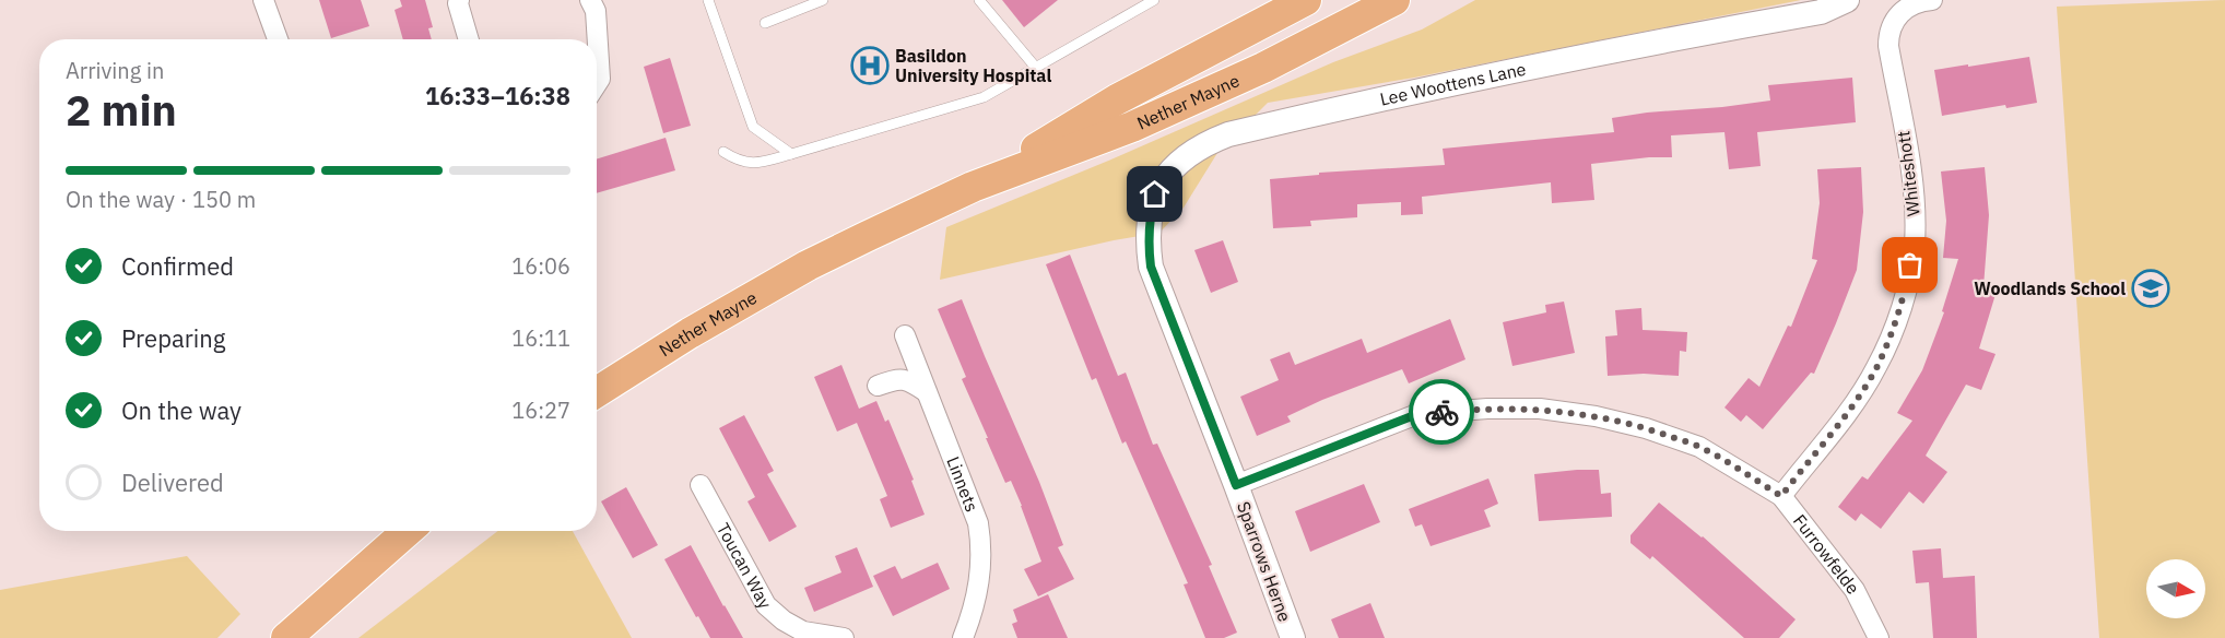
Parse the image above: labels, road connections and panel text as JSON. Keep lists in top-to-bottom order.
{
  "streets": {
    "main road": ["Nether Mayne"],
    "street": [
      "Lee Woottens Lane",
      "Whiteshott",
      "Linnets",
      "Furrowfelde",
      "Sparrows Herne",
      "Toucan Way"
    ]
  },
  "crossings": [
    ["Lee Woottens Lane", "Sparrows Herne"],
    ["Whiteshott", "Furrowfelde"],
    ["Furrowfelde", "Sparrows Herne"]
  ],
  "places": {
    "hospital": ["Basildon University Hospital"],
    "school or university": ["Woodlands School"]
  },
  "north": "right",
  "page": {
    "heading": ["2 min", "Arriving in", "16:33–16:38"],
    "bar": "On the way · 150 m",
    "list": [
      ["Confirmed", "16:06"],
      ["Preparing", "16:11"],
      ["On the way", "16:27"],
      "Delivered"
    ]
  }
}
